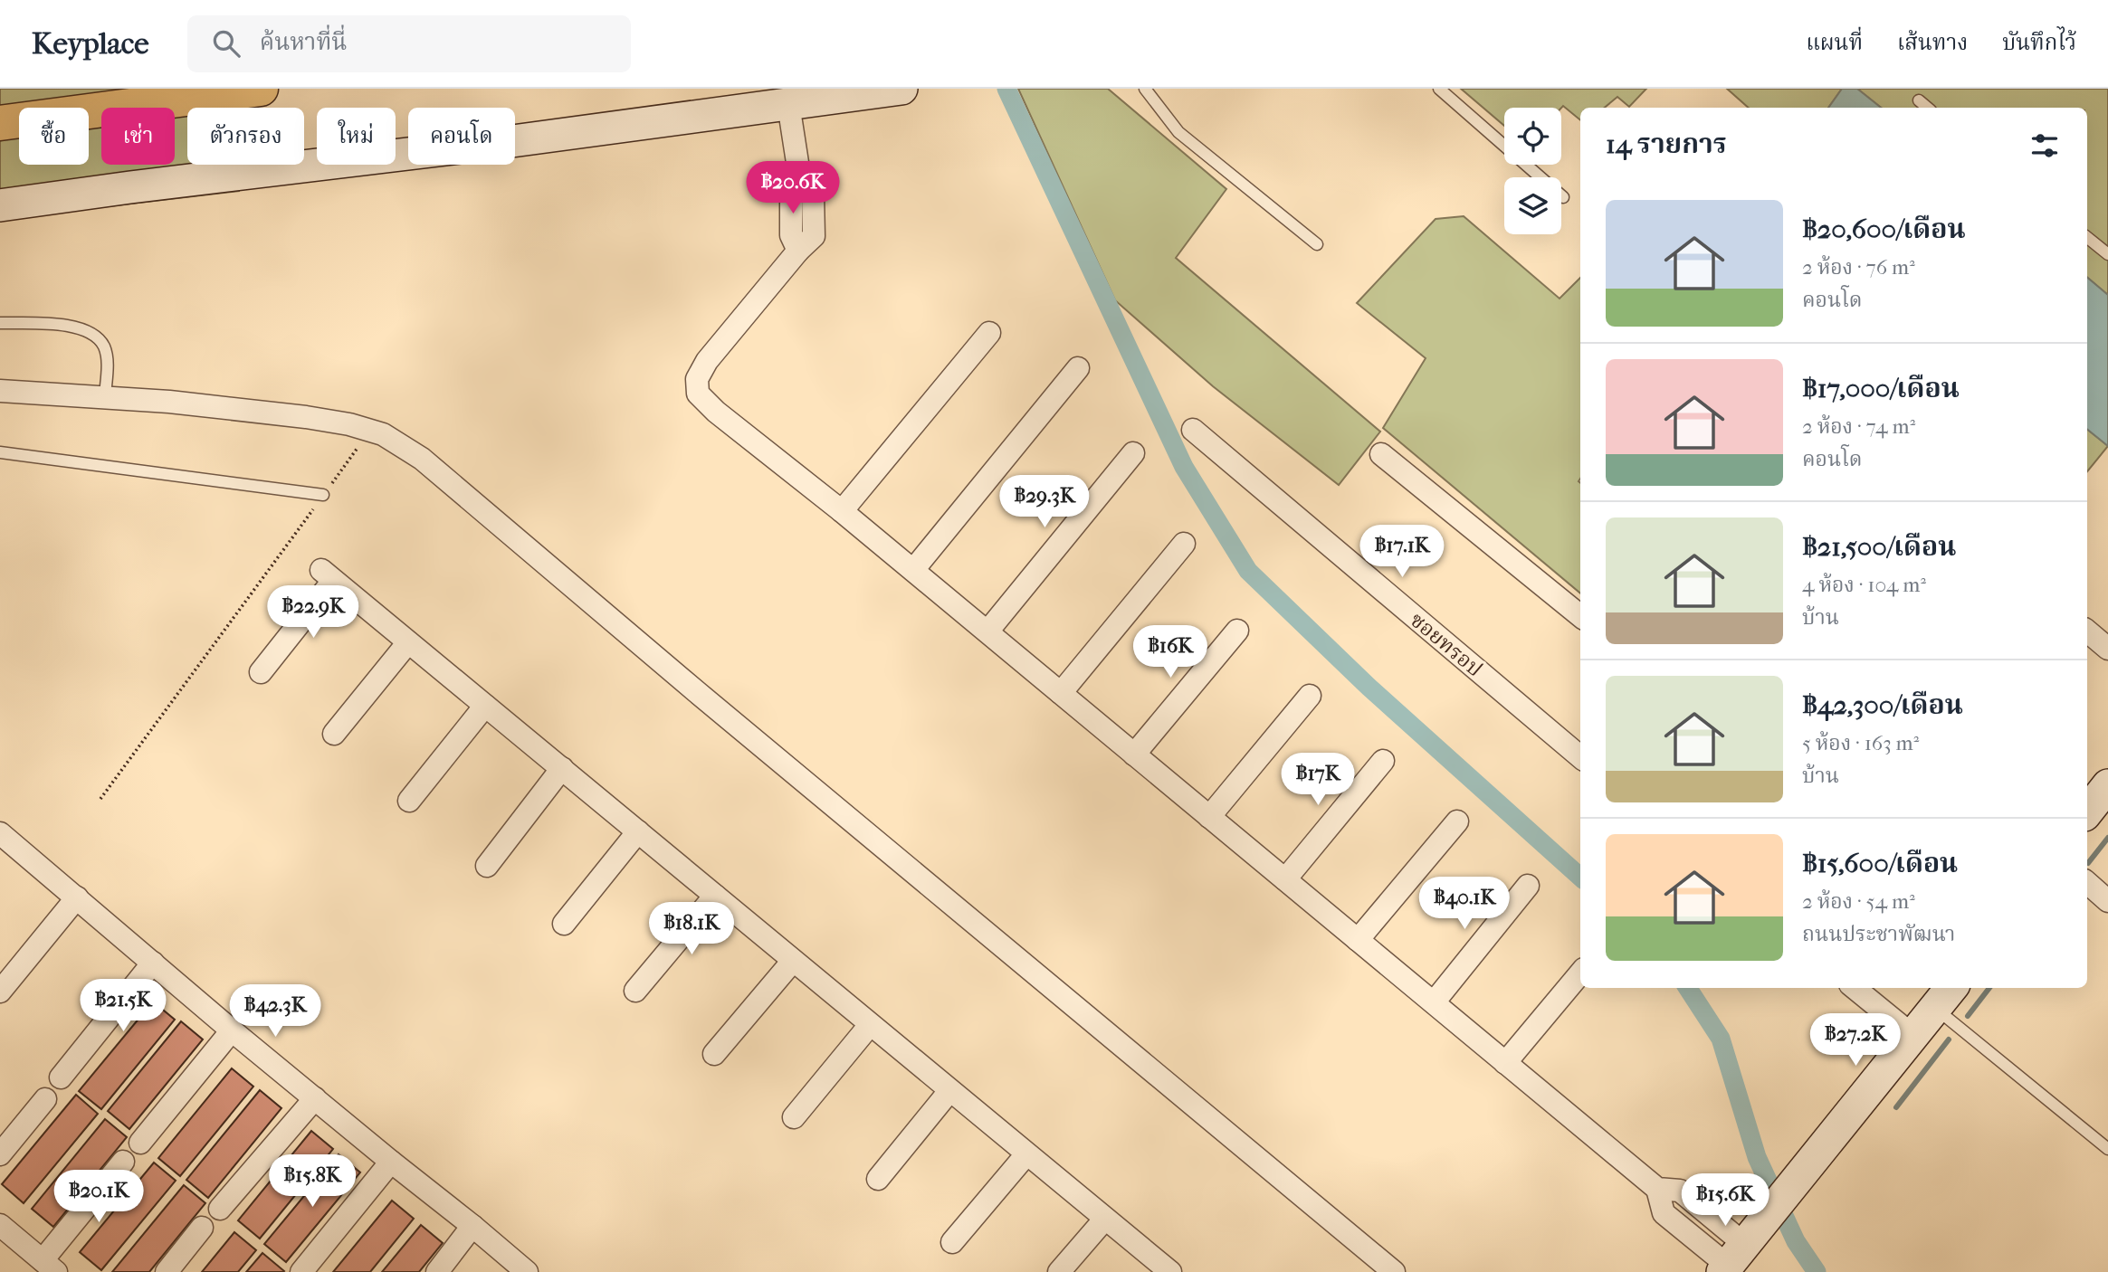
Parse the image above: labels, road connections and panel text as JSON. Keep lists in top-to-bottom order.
{
  "streets": {
    "street": ["ซอยทรอป"]
  },
  "page": {
    "header": "Keyplace",
    "search": "ค้นหาที่นี่",
    "nav": ["แผนที่", "เส้นทาง", "บันทึกไว้"],
    "chip": [
      "ซื้อ",
      "เช่า",
      "ตัวกรอง",
      "ใหม่",
      "คอนโด"
    ],
    "heading": "14 รายการ",
    "price": [
      "฿20.6K",
      "฿29.3K",
      "฿17.1K",
      "฿22.9K",
      "฿16K",
      "฿17K",
      "฿40.1K",
      "฿18.1K",
      "฿21.5K",
      "฿42.3K",
      "฿27.2K",
      "฿15.8K",
      "฿20.1K",
      "฿15.6K"
    ],
    "list": [
      {
        "name": "฿20,600/เดือน",
        "note": "2 ห้อง · 76 m² · คอนโด"
      },
      {
        "name": "฿17,000/เดือน",
        "note": "2 ห้อง · 74 m² · คอนโด"
      },
      {
        "name": "฿21,500/เดือน",
        "note": "4 ห้อง · 104 m² · บ้าน"
      },
      {
        "name": "฿42,300/เดือน",
        "note": "5 ห้อง · 163 m² · บ้าน"
      },
      {
        "name": "฿15,600/เดือน",
        "note": "2 ห้อง · 54 m² · ถนนประชาพัฒนา"
      }
    ]
  }
}
